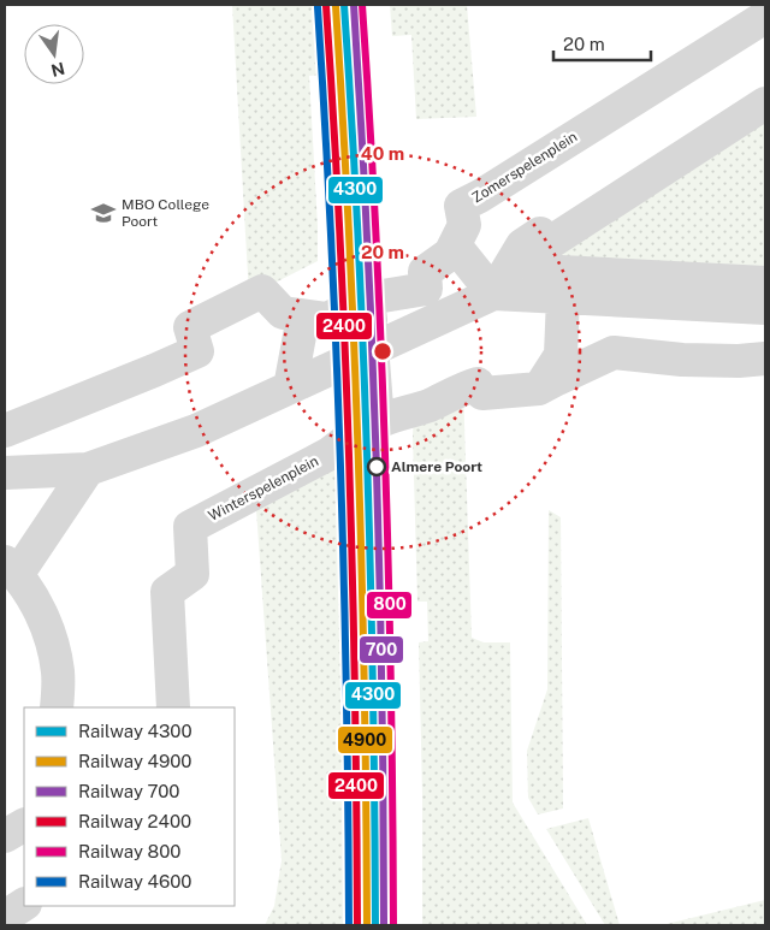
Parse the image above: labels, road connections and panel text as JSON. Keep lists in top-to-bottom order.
{
  "streets": {
    "street": ["Zomerspelenplein", "Winterspelenplein"]
  },
  "places": {
    "school or university": ["MBO College Poort"],
    "other": ["Almere Poort"]
  },
  "lines": [
    "rail line 4300",
    "rail line 700",
    "rail line 800",
    "rail line 4900",
    "rail line 2400",
    "rail line 4600"
  ],
  "legend": [
    "Railway 4300",
    "Railway 4900",
    "Railway 700",
    "Railway 2400",
    "Railway 800",
    "Railway 4600"
  ],
  "scale_bar": "20 m",
  "north": "bottom",
  "rings": ["40 m", "20 m"]
}
